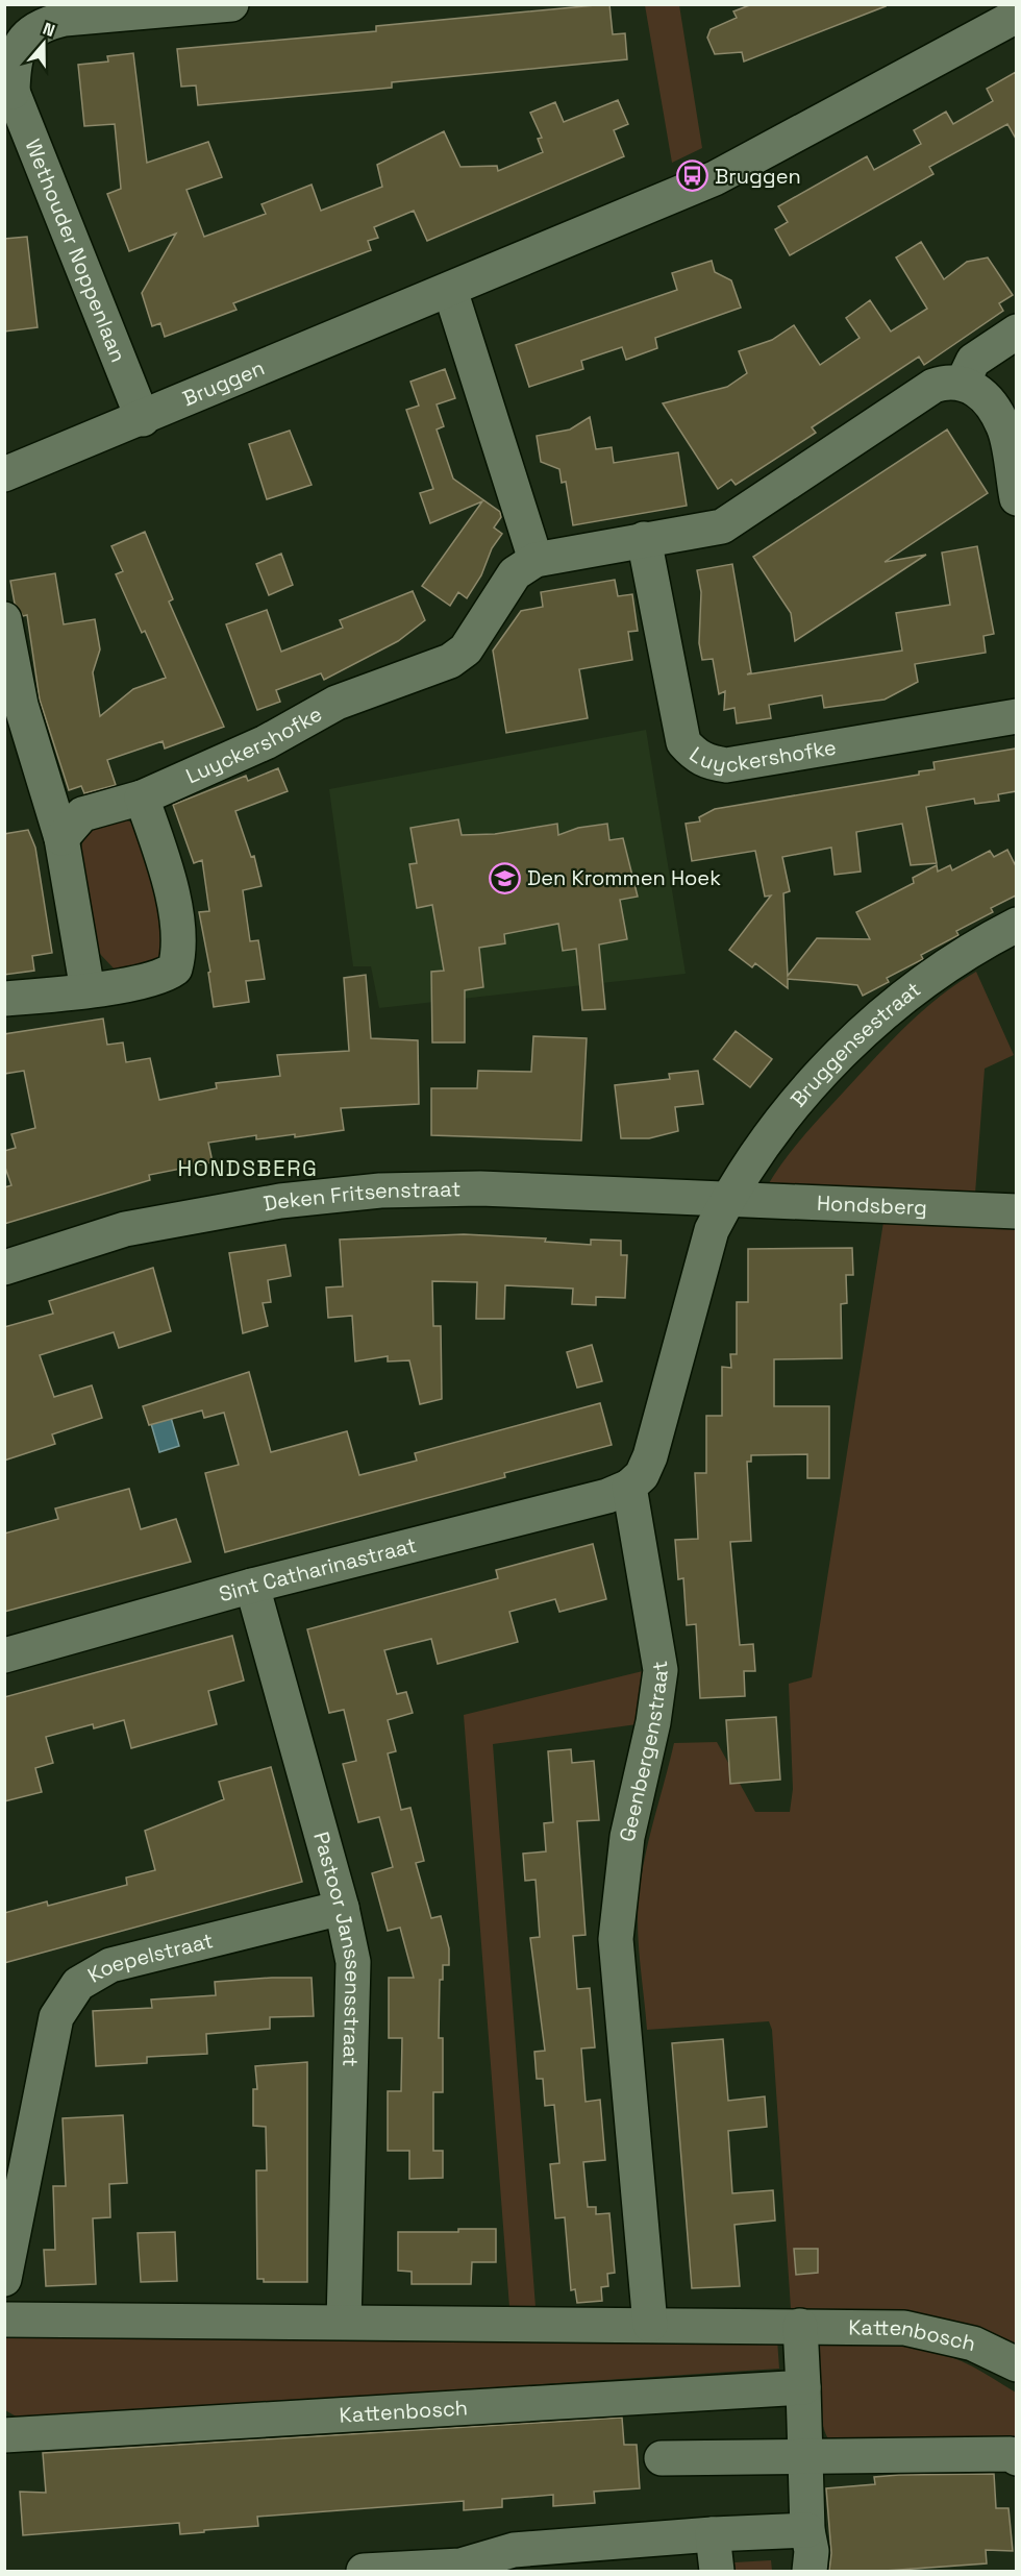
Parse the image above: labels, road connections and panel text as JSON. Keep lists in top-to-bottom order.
{
  "streets": {
    "street": [
      "Wethouder Noppenlaan",
      "Bruggen",
      "Luyckershofke",
      "Bruggensestraat",
      "Deken Fritsenstraat",
      "Hondsberg",
      "Sint Catharinastraat",
      "Geenbergenstraat",
      "Pastoor Janssensstraat",
      "Koepelstraat",
      "Kattenbosch"
    ]
  },
  "crossings": [
    ["Wethouder Noppenlaan", "Bruggen"],
    ["Bruggensestraat", "Deken Fritsenstraat"],
    ["Bruggensestraat", "Hondsberg"],
    ["Deken Fritsenstraat", "Hondsberg"],
    ["Sint Catharinastraat", "Geenbergenstraat"],
    ["Sint Catharinastraat", "Pastoor Janssensstraat"],
    ["Geenbergenstraat", "Kattenbosch"],
    ["Pastoor Janssensstraat", "Koepelstraat"],
    ["Pastoor Janssensstraat", "Kattenbosch"]
  ],
  "districts": ["HONDSBERG"],
  "places": {
    "bus stop": ["Bruggen"],
    "school or university": ["Den Krommen Hoek"]
  },
  "north": "top"
}
